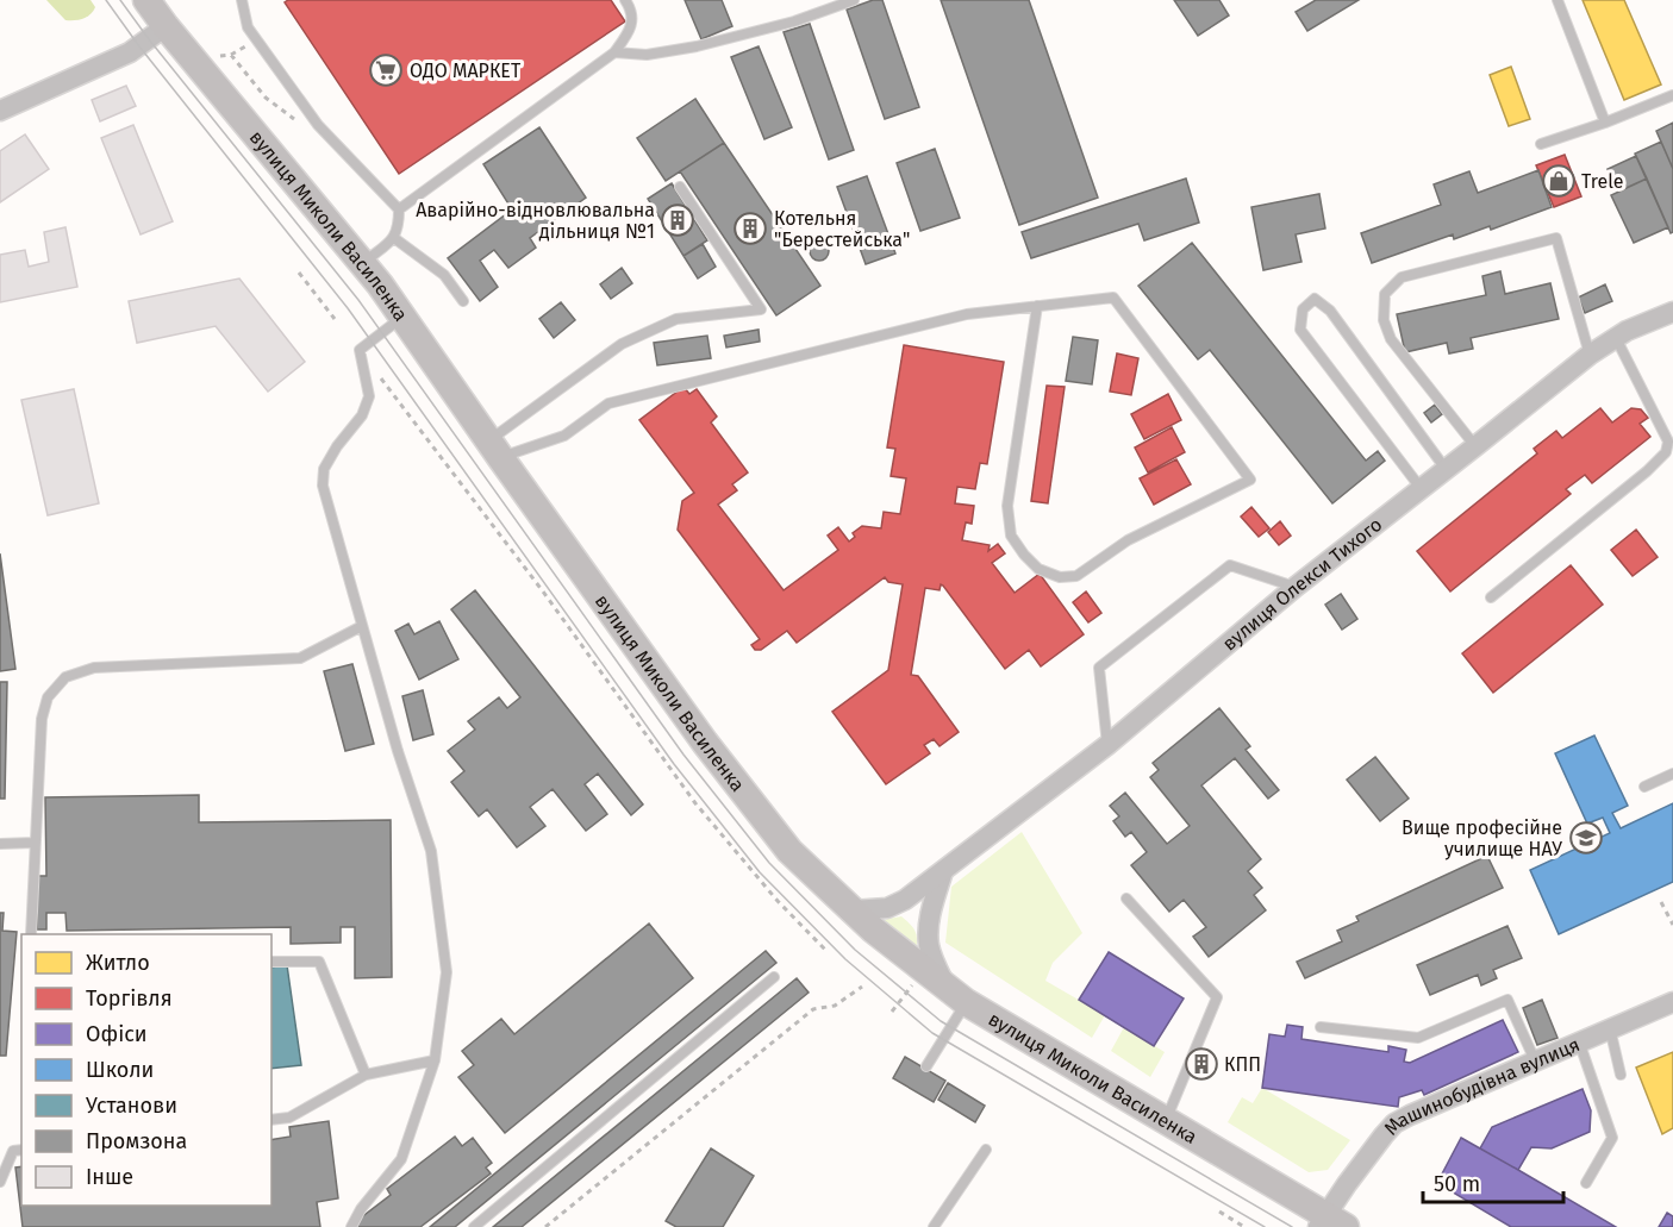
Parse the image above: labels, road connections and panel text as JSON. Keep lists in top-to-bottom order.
{
  "streets": {
    "main road": ["вулиця Миколи Василенка"],
    "street": ["вулиця Олекси Тихого", "Машинобудівна вулиця"]
  },
  "crossings": [
    ["вулиця Миколи Василенка", "вулиця Олекси Тихого"],
    ["вулиця Миколи Василенка", "Машинобудівна вулиця"]
  ],
  "places": {
    "supermarket": ["ОДО МАРКЕТ"],
    "shop": ["Trele"],
    "building": ["Аварійно-відновлювальна дільниця №1", "Котельня \"Берестейська\"", "КПП"],
    "school or university": ["Вище професійне училище НАУ"]
  },
  "legend": [
    "Житло",
    "Торгівля",
    "Офіси",
    "Школи",
    "Установи",
    "Промзона",
    "Інше"
  ],
  "scale_bar": "50 m"
}
